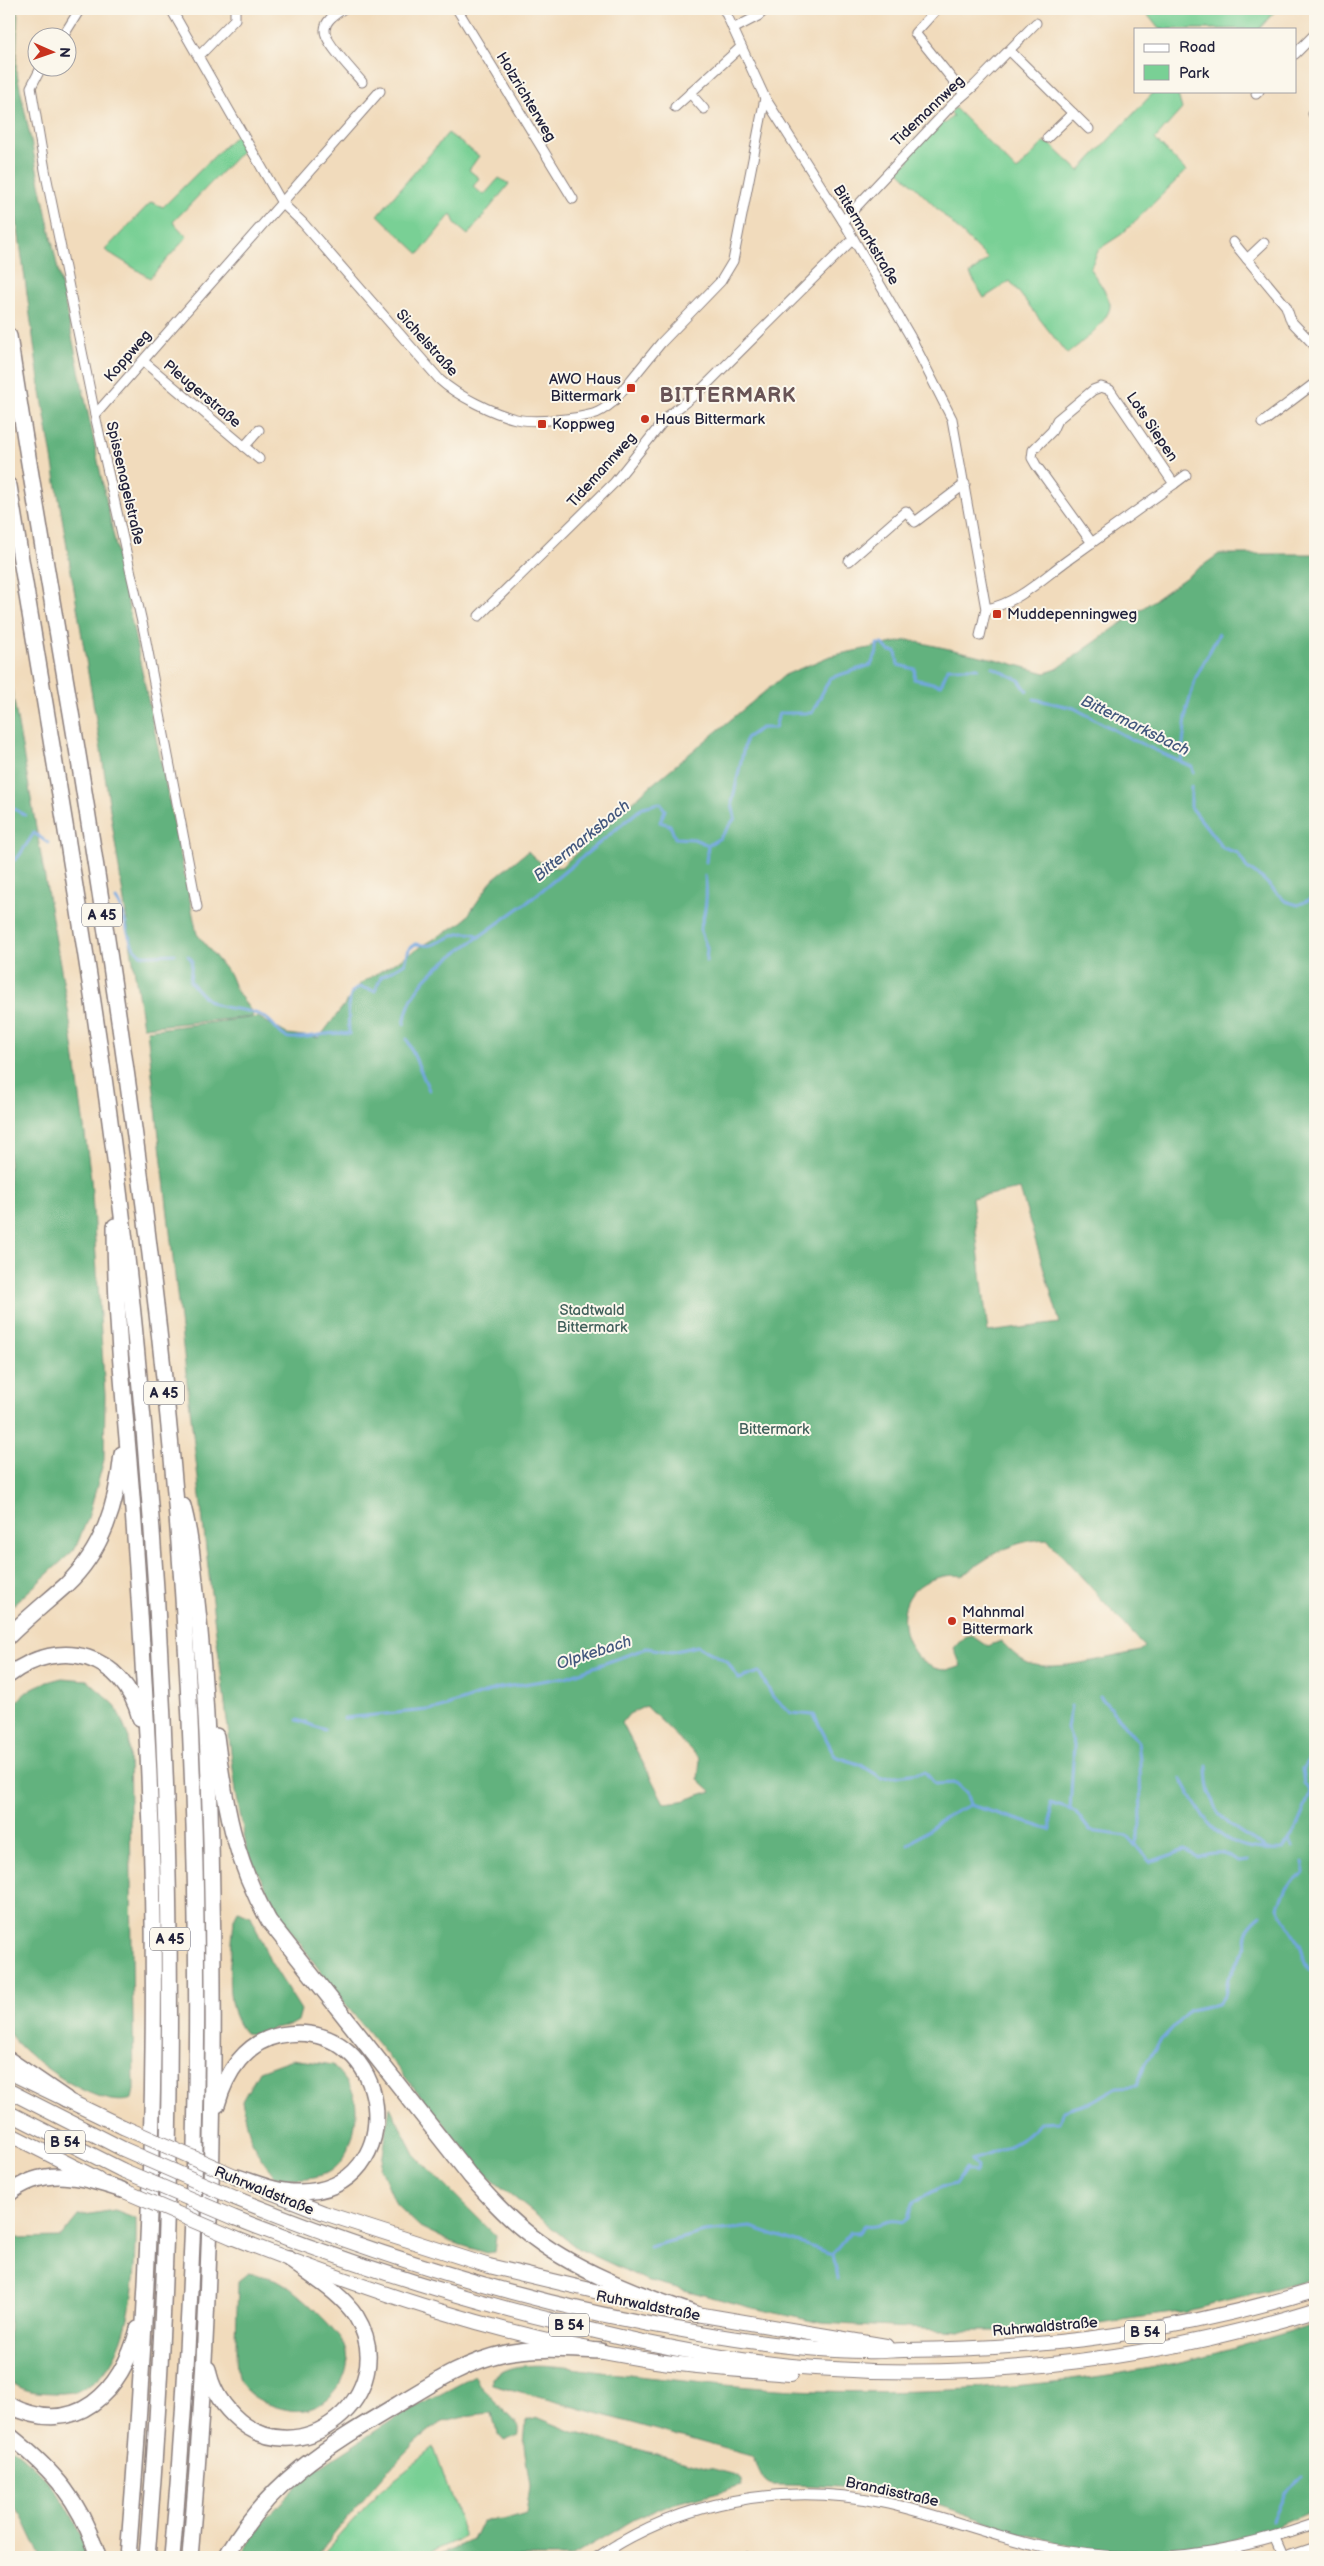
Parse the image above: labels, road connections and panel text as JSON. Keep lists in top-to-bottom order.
{
  "streets": {
    "highway": ["A 45", "B 54", "Ruhrwaldstraße"],
    "street": [
      "Holzrichterweg",
      "Tidemannweg",
      "Bittermarkstraße",
      "Sichelstraße",
      "Koppweg",
      "Pleugerstraße",
      "Lots Siepen",
      "Spissenagelstraße",
      "Brandisstraße"
    ]
  },
  "crossings": [
    ["Tidemannweg", "Bittermarkstraße"],
    ["Bittermarkstraße", "Sichelstraße"],
    ["Bittermarkstraße", "Lots Siepen"],
    ["Sichelstraße", "Koppweg"],
    ["Koppweg", "Pleugerstraße"],
    ["Koppweg", "Spissenagelstraße"]
  ],
  "districts": ["BITTERMARK"],
  "water": ["Bittermarksbach", "Olpkebach"],
  "parks": ["Stadtwald Bittermark", "Bittermark"],
  "places": {
    "transit": ["AWO Haus Bittermark", "Koppweg", "Muddepenningweg"],
    "other": ["Haus Bittermark", "Mahnmal Bittermark"]
  },
  "legend": ["Road", "Park"],
  "north": "right"
}
